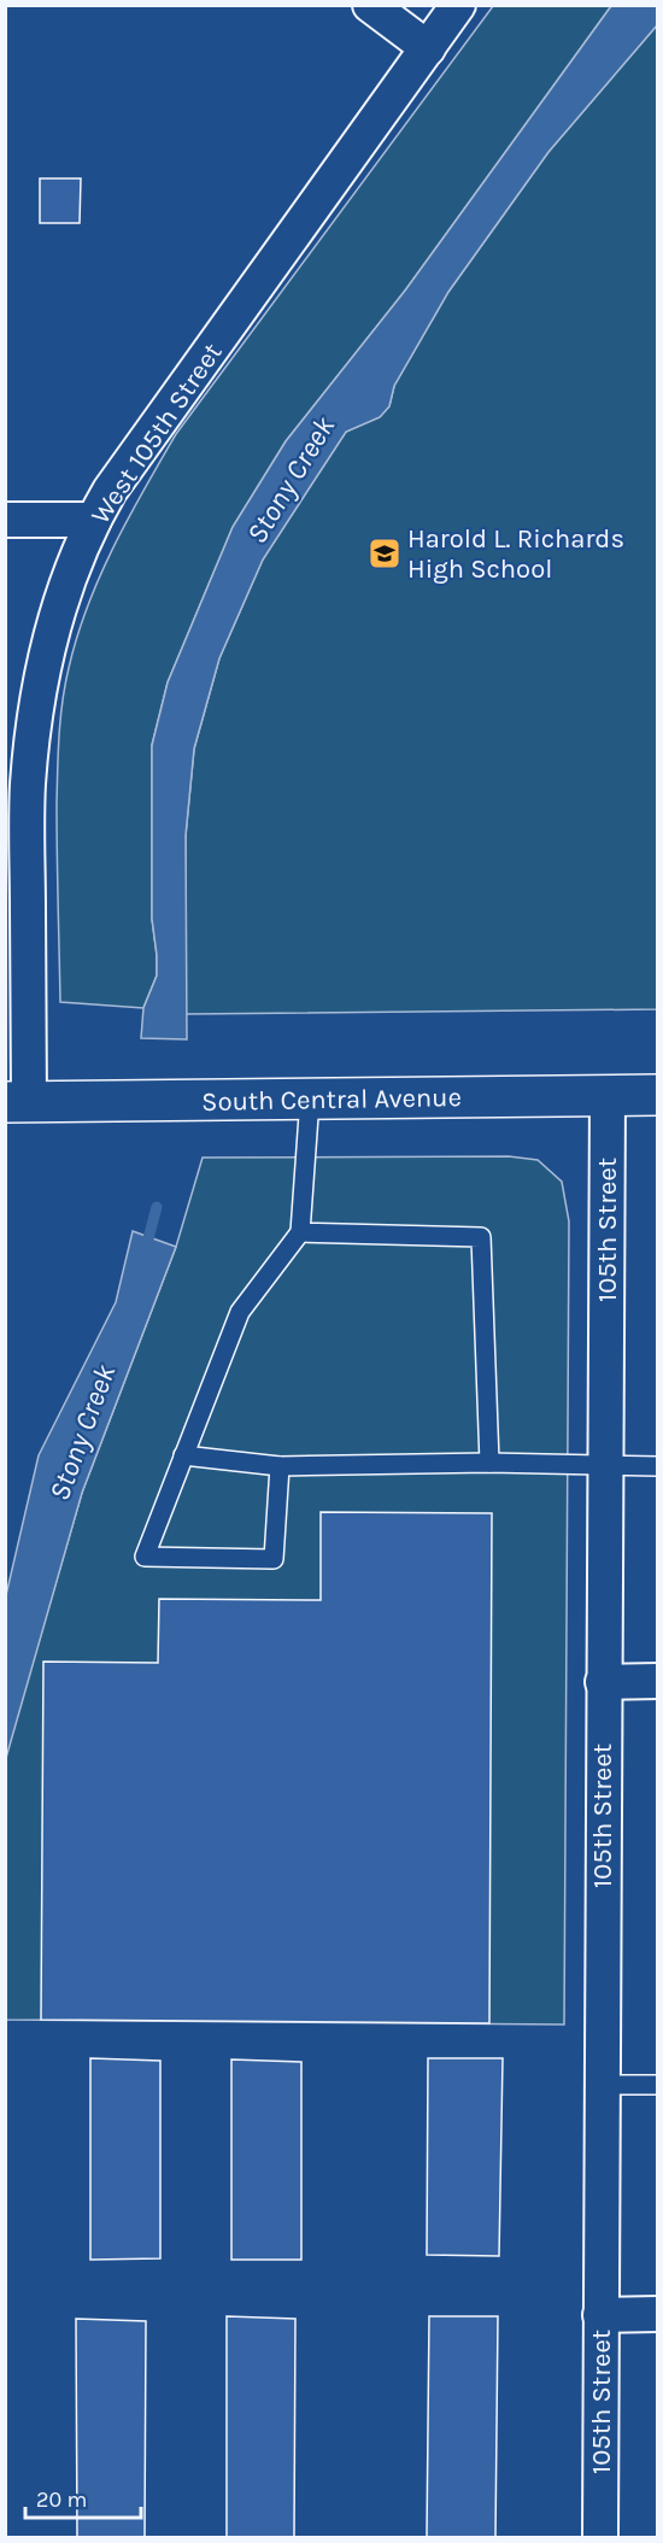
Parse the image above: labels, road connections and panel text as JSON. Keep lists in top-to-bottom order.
{
  "streets": {
    "street": ["West 105th Street", "South Central Avenue", "105th Street"]
  },
  "crossings": [
    ["West 105th Street", "South Central Avenue"],
    ["South Central Avenue", "105th Street"]
  ],
  "water": ["Stony Creek"],
  "places": {
    "school or university": ["Harold L. Richards High School"]
  },
  "scale_bar": "20 m"
}
